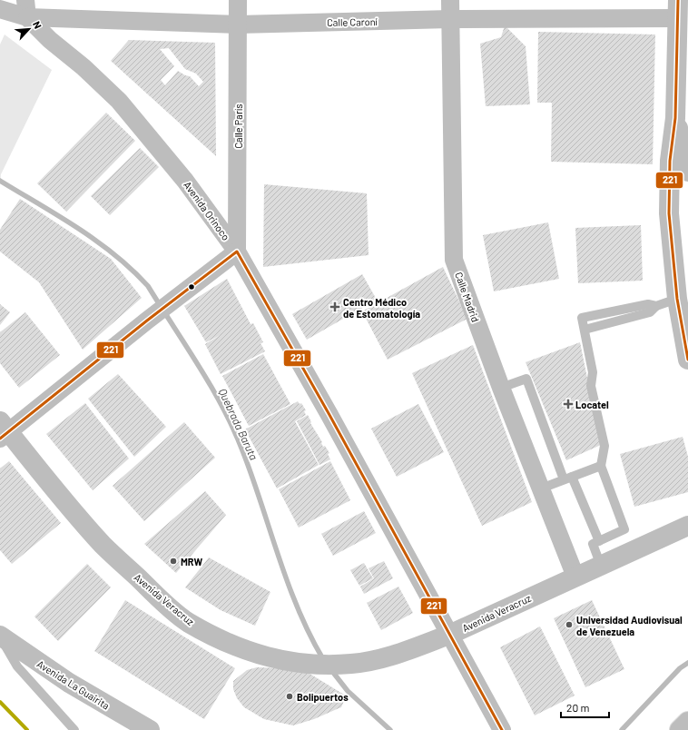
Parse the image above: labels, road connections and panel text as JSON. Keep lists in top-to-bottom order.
{
  "streets": {
    "main road": ["Avenida Veracruz", "Avenida La Guairita"],
    "street": [
      "Calle Caroní",
      "Calle París",
      "Avenida Orinoco",
      "Calle Madrid"
    ]
  },
  "crossings": [
    ["Calle Caroní", "Calle París"],
    ["Calle Caroní", "Avenida Orinoco"],
    ["Calle Caroní", "Calle Madrid"],
    ["Calle París", "Avenida Orinoco"],
    ["Avenida Orinoco", "Avenida Veracruz"],
    ["Calle Madrid", "Avenida Veracruz"]
  ],
  "water": ["Quebrada Baruta"],
  "places": {
    "health": ["Centro Médico de Estomatología", "Locatel"],
    "other": ["MRW", "Universidad Audiovisual de Venezuela", "Bolipuertos"]
  },
  "lines": ["transit line 221"],
  "scale_bar": "20 m",
  "north": "top right"
}
